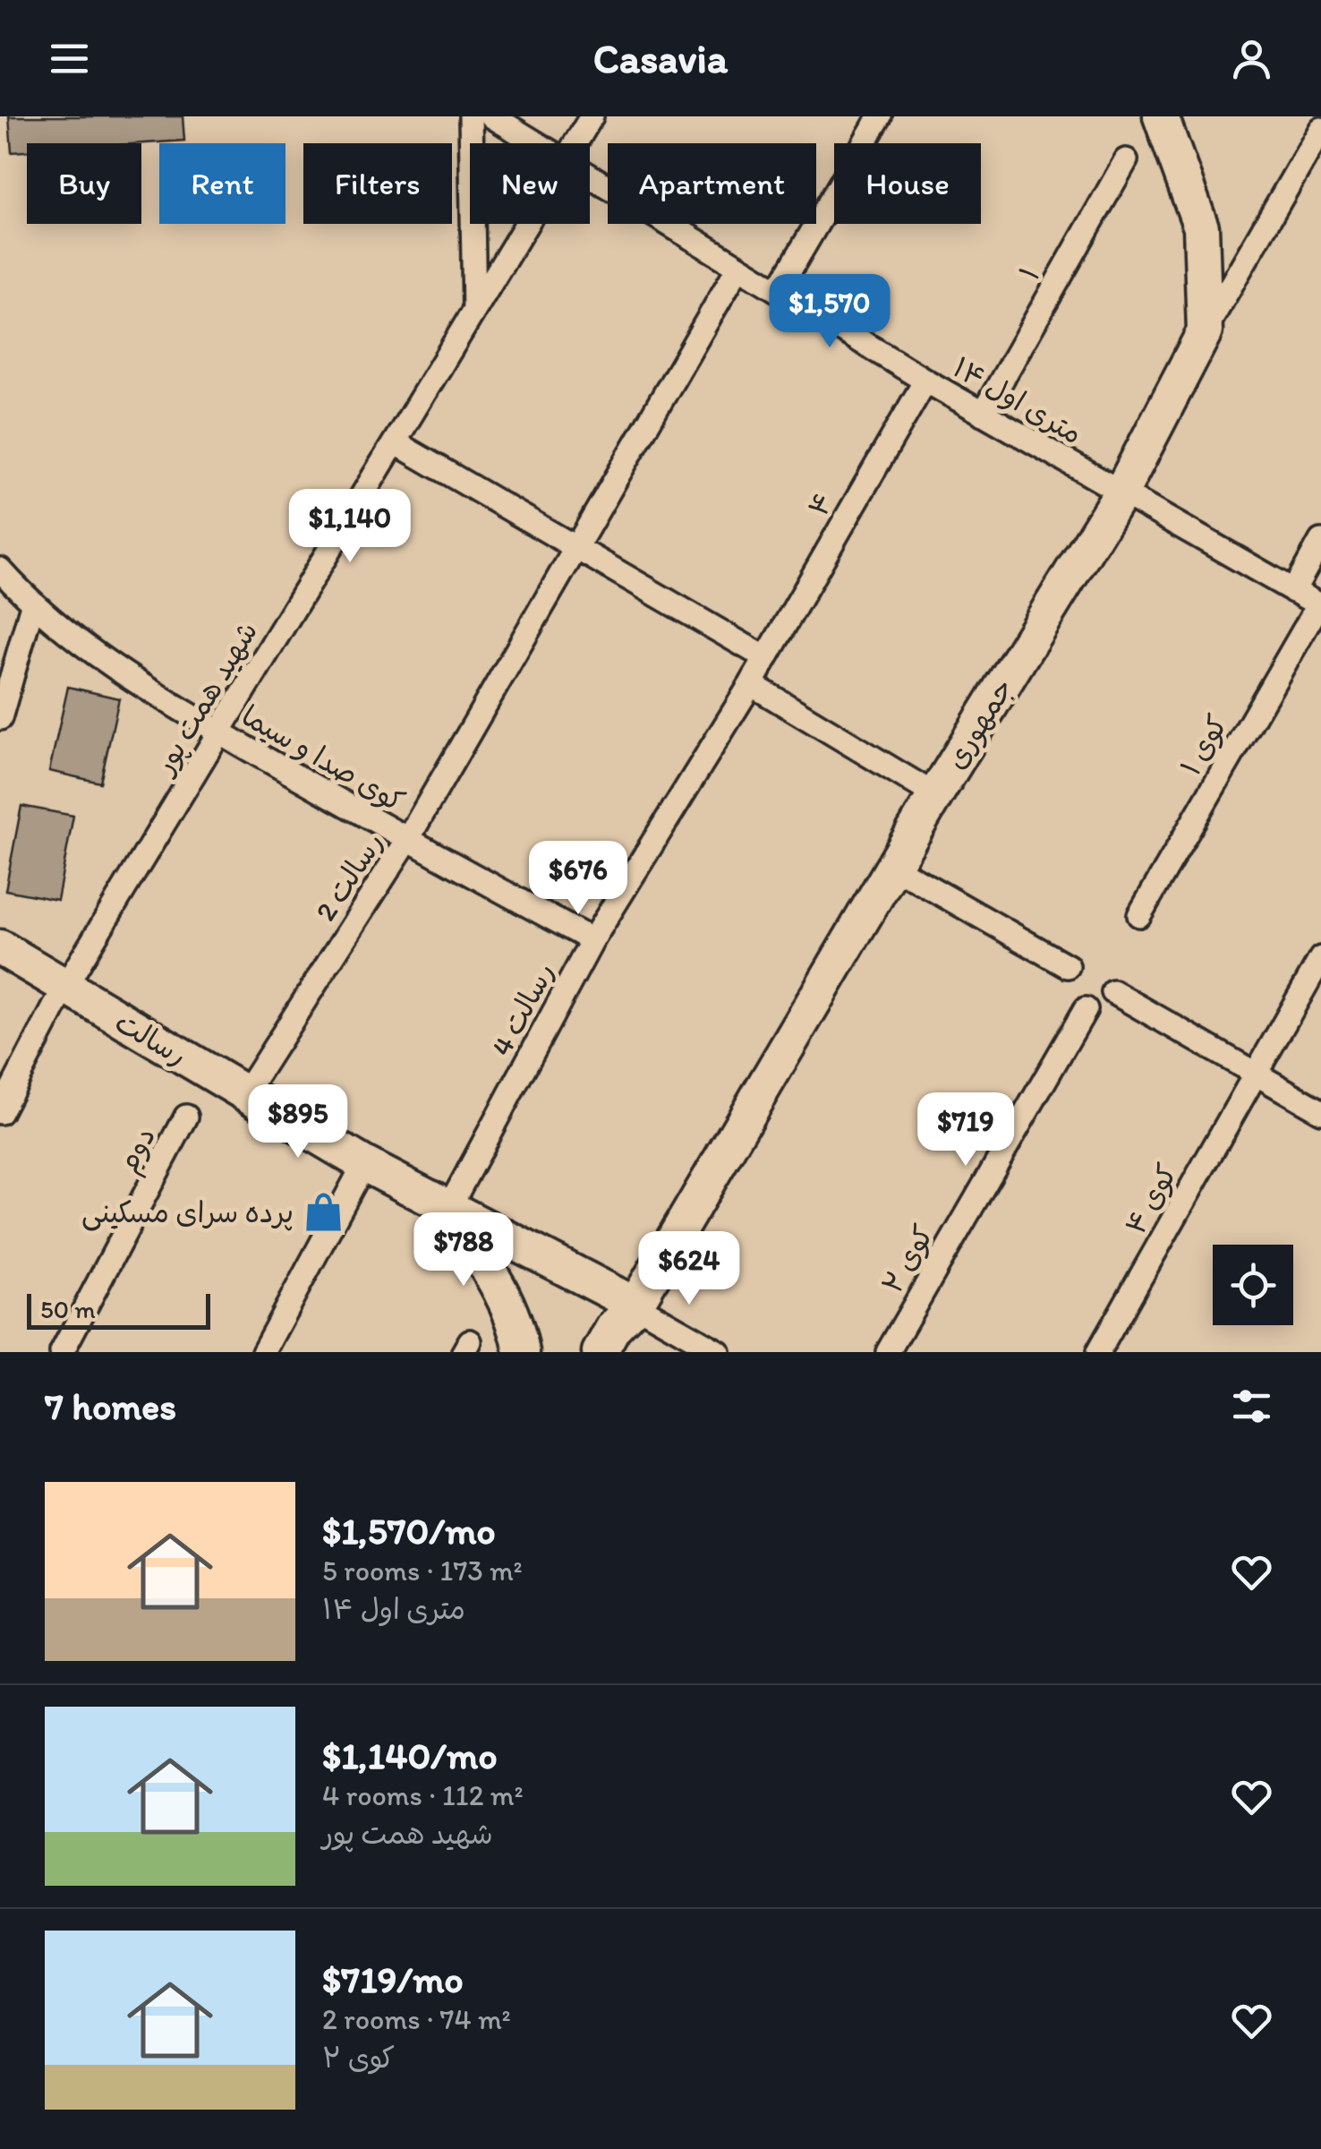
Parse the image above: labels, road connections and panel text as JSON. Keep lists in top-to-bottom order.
{
  "streets": {
    "main road": ["جمهوری", "رسالت"],
    "street": [
      "۱",
      "۱۴ متری اول",
      "۴",
      "شهید همت پور",
      "کوی ۱",
      "کوی صدا و سیما",
      "رسالت 2",
      "رسالت 4",
      "دوم",
      "کوی ۴",
      "کوی ۲"
    ]
  },
  "crossings": [
    ["۱", "۱۴ متری اول"],
    ["۱۴ متری اول", "۴"],
    ["۱۴ متری اول", "جمهوری"],
    ["۱۴ متری اول", "کوی ۱"],
    ["۱۴ متری اول", "رسالت 2"],
    ["۴", "رسالت 4"],
    ["شهید همت پور", "کوی صدا و سیما"],
    ["شهید همت پور", "رسالت"],
    ["جمهوری", "رسالت"],
    ["کوی صدا و سیما", "رسالت 2"],
    ["کوی صدا و سیما", "رسالت 4"],
    ["رسالت 2", "رسالت"],
    ["رسالت 4", "رسالت"]
  ],
  "places": {
    "shop": ["پرده سرای مسکینی"]
  },
  "scale_bar": "50 m",
  "page": {
    "header": "Casavia",
    "chip": [
      "Buy",
      "Rent",
      "Filters",
      "New",
      "Apartment",
      "House"
    ],
    "price": [
      "$1,570",
      "$1,140",
      "$676",
      "$895",
      "$719",
      "$788",
      "$624"
    ],
    "scale": "50 m",
    "heading": "7 homes",
    "list": [
      {
        "name": "$1,570/mo",
        "note": "5 rooms · 173 m² · ۱۴ متری اول"
      },
      {
        "name": "$1,140/mo",
        "note": "4 rooms · 112 m² · شهید همت پور"
      },
      {
        "name": "$719/mo",
        "note": "2 rooms · 74 m² · کوی ۲"
      }
    ]
  }
}
